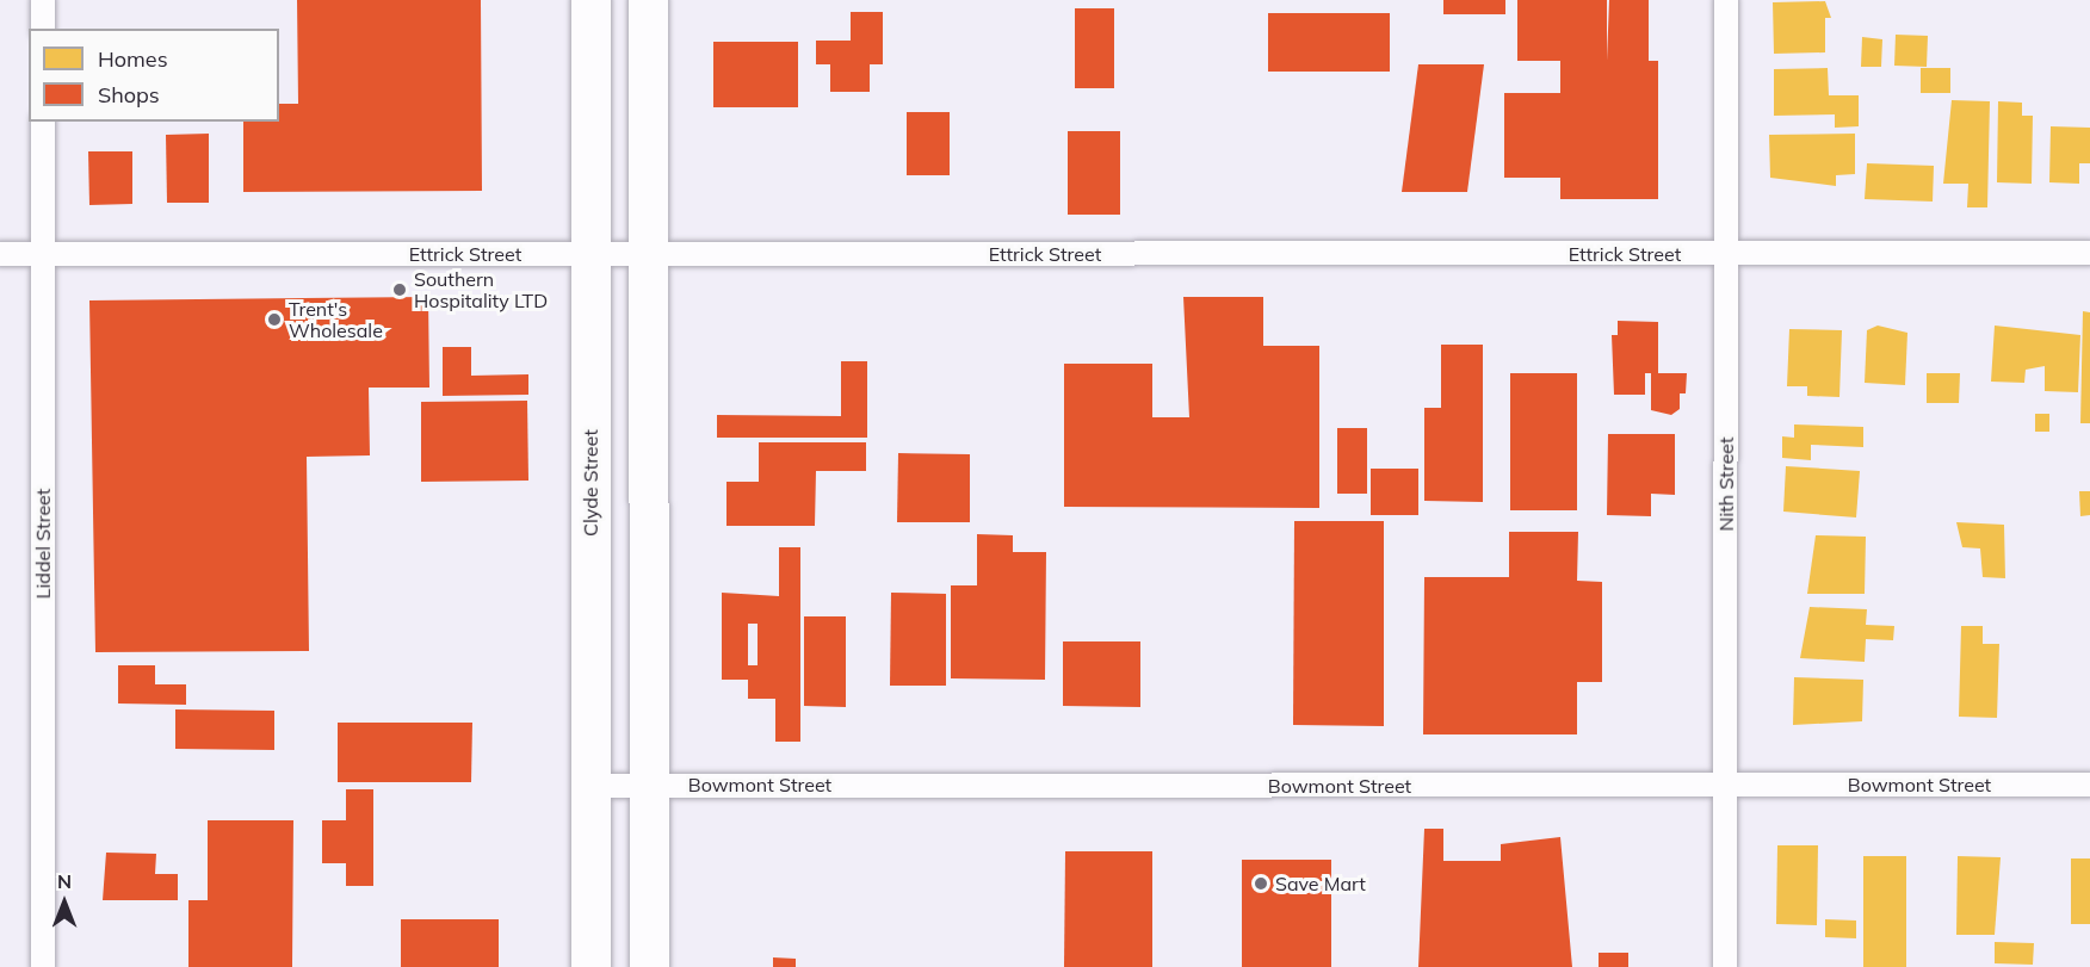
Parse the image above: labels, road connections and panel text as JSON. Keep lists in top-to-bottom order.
{
  "streets": {
    "highway": ["Clyde Street"],
    "street": [
      "Ettrick Street",
      "Nith Street",
      "Liddel Street",
      "Bowmont Street"
    ]
  },
  "crossings": [
    ["Ettrick Street", "Clyde Street"],
    ["Ettrick Street", "Nith Street"],
    ["Ettrick Street", "Liddel Street"],
    ["Clyde Street", "Bowmont Street"],
    ["Nith Street", "Bowmont Street"]
  ],
  "places": ["Southern Hospitality LTD", "Trent's Wholesale", "Save Mart"],
  "legend": ["Homes", "Shops"],
  "north": "top"
}
